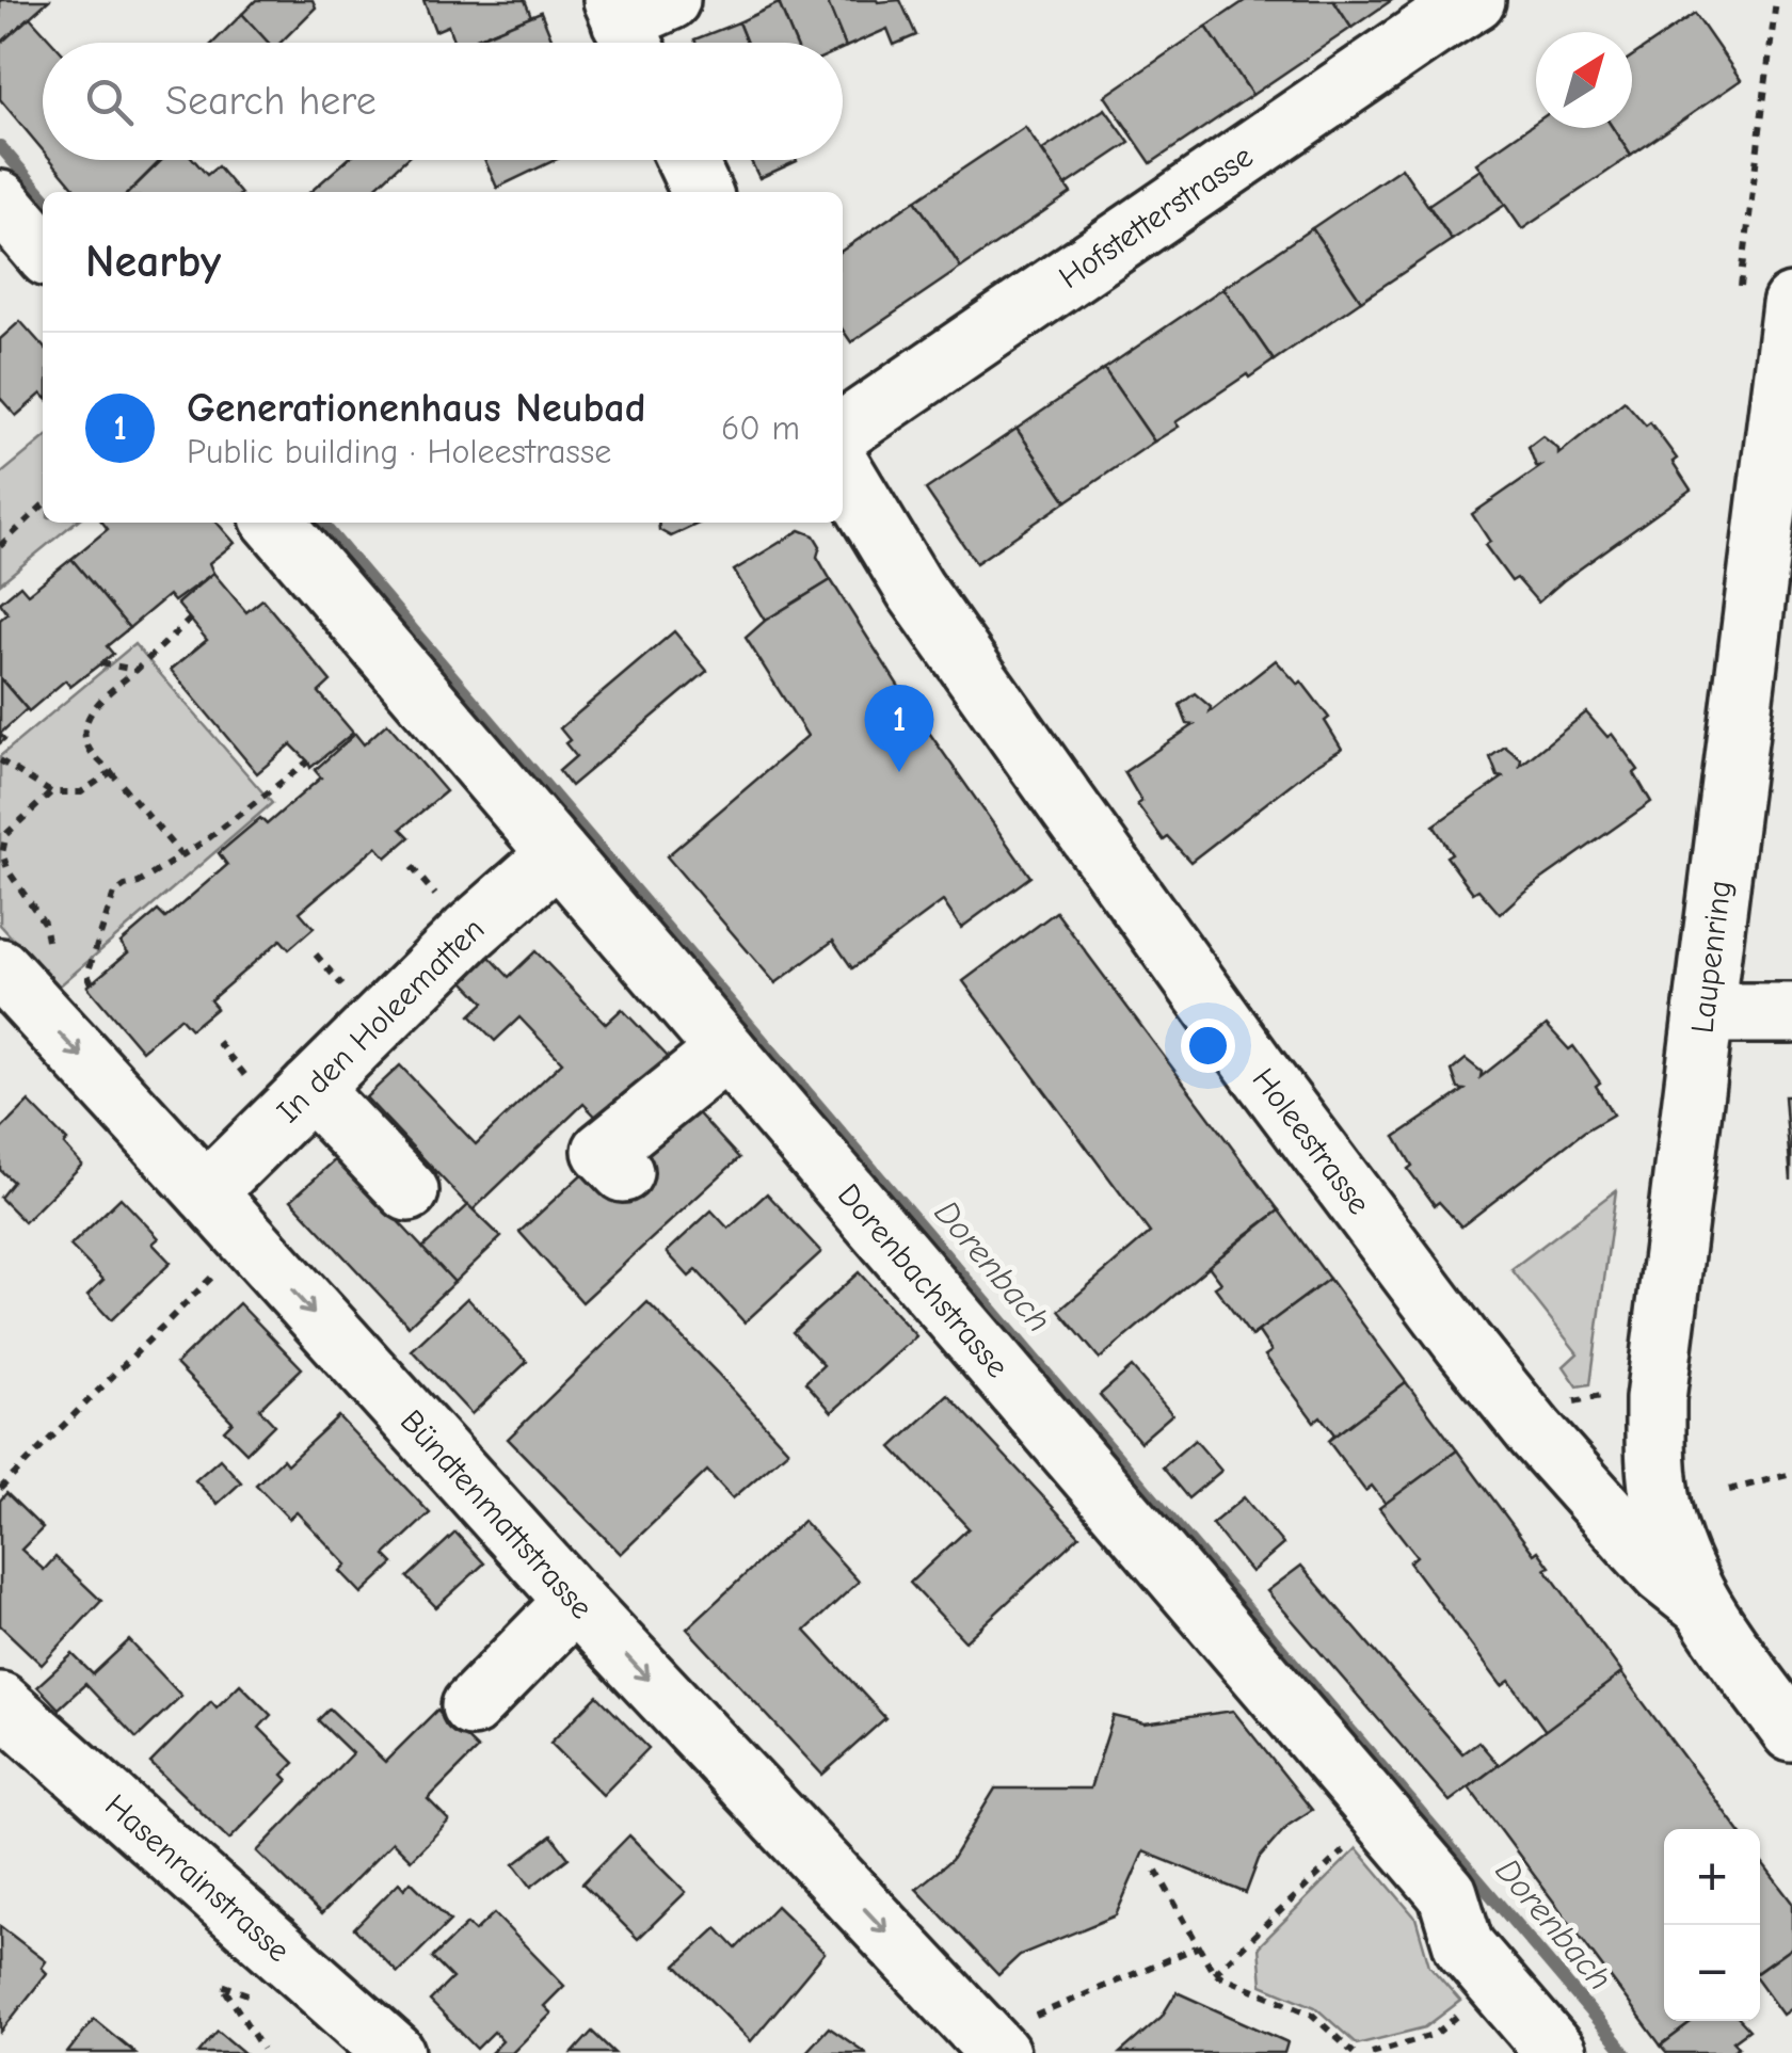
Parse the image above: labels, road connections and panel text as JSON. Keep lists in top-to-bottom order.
{
  "streets": {
    "street": [
      "Hofstetterstrasse",
      "Laupenring",
      "In den Holeematten",
      "Holeestrasse",
      "Dorenbachstrasse",
      "Bündtenmattstrasse",
      "Hasenrainstrasse"
    ]
  },
  "crossings": [
    ["Laupenring", "Holeestrasse"],
    ["In den Holeematten", "Dorenbachstrasse"],
    ["In den Holeematten", "Bündtenmattstrasse"]
  ],
  "one_way": ["Bündtenmattstrasse"],
  "water": ["Dorenbach"],
  "north": "top right",
  "page": {
    "search": "Search here",
    "heading": "Nearby",
    "list": [
      {
        "mark": "1",
        "name": "Generationenhaus Neubad",
        "note": "Public building · Holeestrasse",
        "value": "60 m"
      }
    ],
    "pins": "1",
    "map_buttons": ["+", "−"]
  }
}
